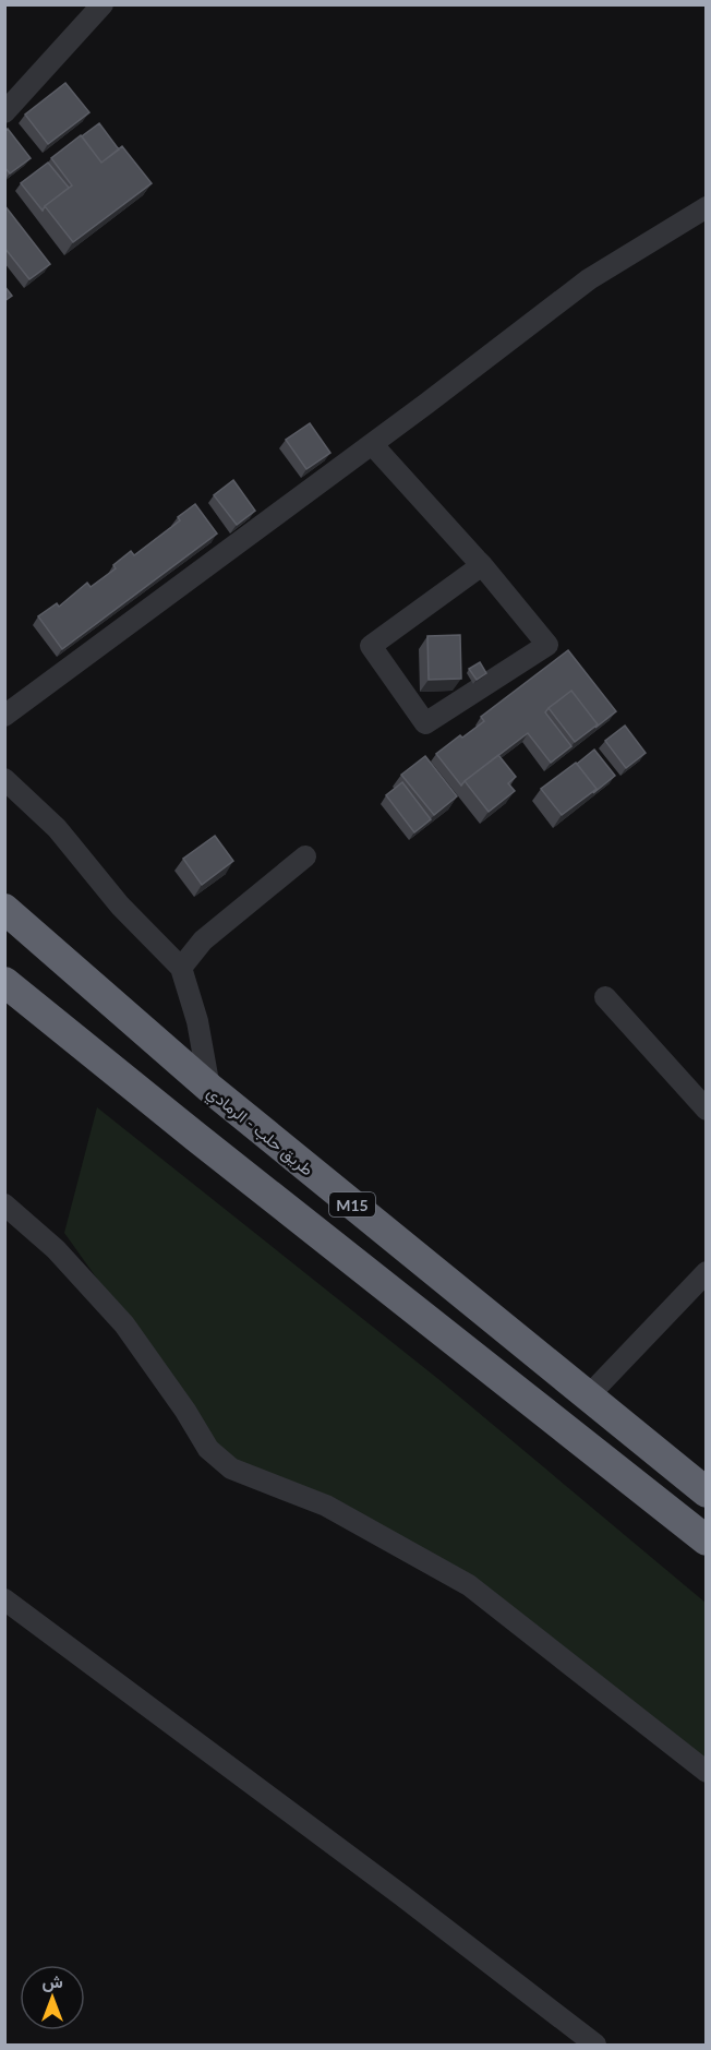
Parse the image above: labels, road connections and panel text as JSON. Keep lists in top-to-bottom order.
{
  "streets": {
    "highway": ["طريق حلب - الرمادي", "M15"]
  },
  "north": "top"
}
